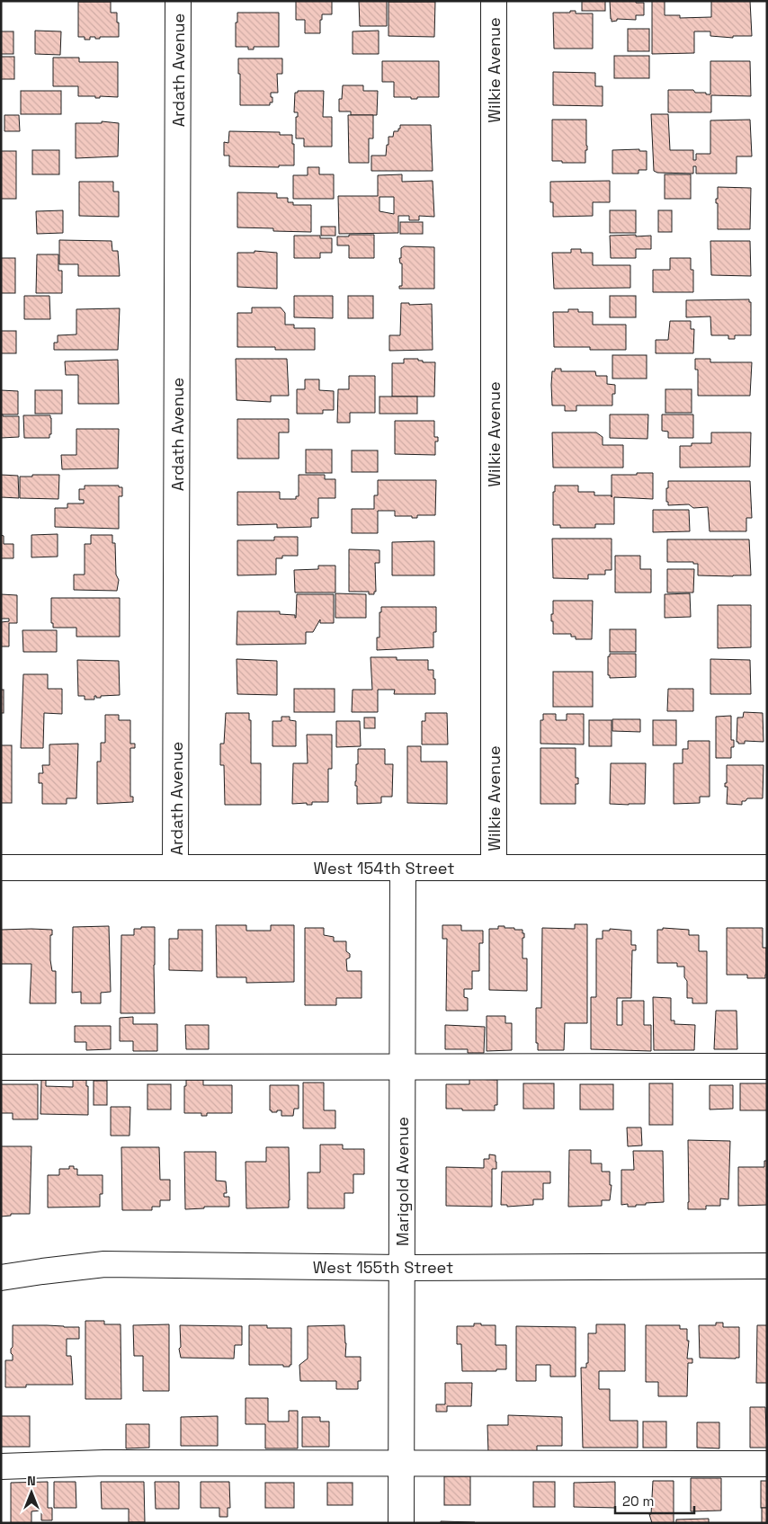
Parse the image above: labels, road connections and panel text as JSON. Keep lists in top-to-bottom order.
{
  "streets": {
    "street": [
      "Ardath Avenue",
      "Wilkie Avenue",
      "West 154th Street",
      "Marigold Avenue",
      "West 155th Street"
    ]
  },
  "crossings": [
    ["Ardath Avenue", "West 154th Street"],
    ["Wilkie Avenue", "West 154th Street"],
    ["West 154th Street", "Marigold Avenue"],
    ["Marigold Avenue", "West 155th Street"]
  ],
  "scale_bar": "20 m",
  "north": "top"
}
